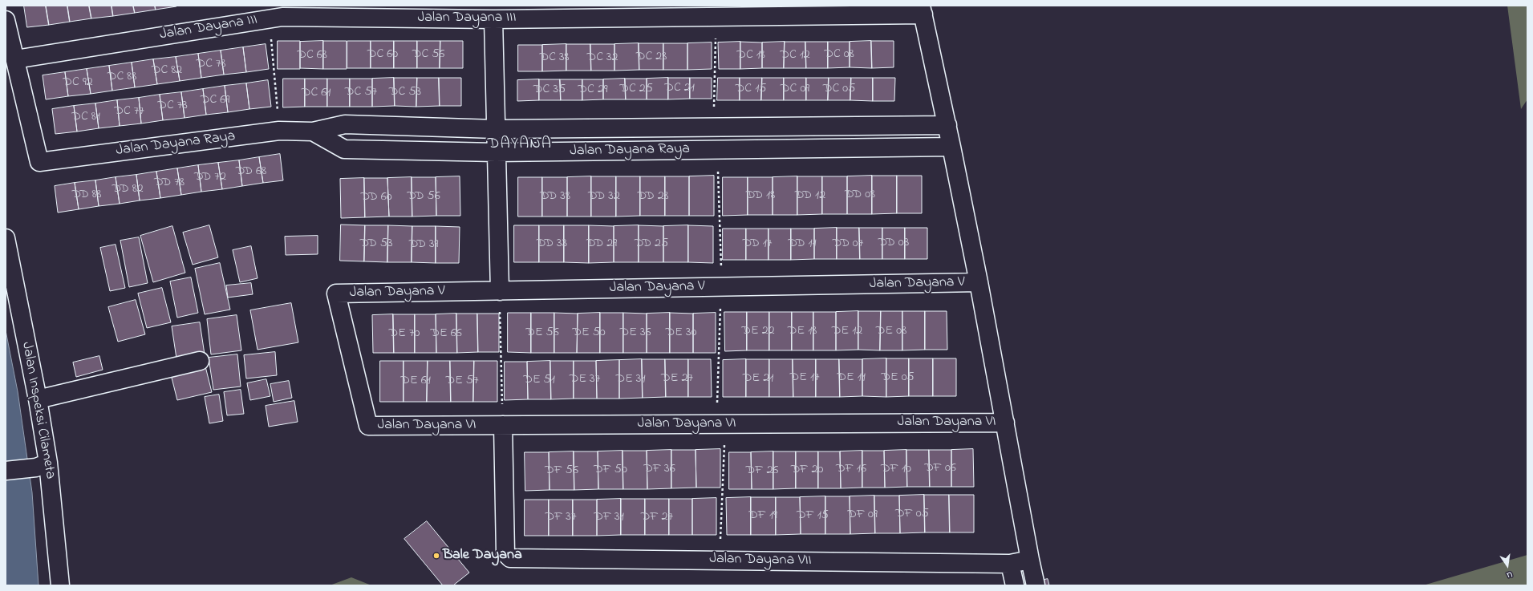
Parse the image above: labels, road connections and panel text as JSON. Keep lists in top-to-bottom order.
{
  "streets": {
    "street": [
      "Jalan Dayana III",
      "Jalan Dayana Raya",
      "Jalan Dayana V",
      "Jalan Inspeksi Cilameta",
      "Jalan Dayana VI",
      "Jalan Dayana VII"
    ]
  },
  "crossings": [
    ["Jalan Dayana III", "Jalan Dayana Raya"],
    ["Jalan Dayana V", "Jalan Dayana VI"],
    ["Jalan Dayana VI", "Jalan Dayana VII"]
  ],
  "districts": ["DAYANA"],
  "places": ["Bale Dayana"],
  "house_numbers": [
    "DC 60",
    "DC 56",
    "DC 08",
    "DC 68",
    "DC 18",
    "DC 12",
    "DC 28",
    "DC 38",
    "DC 32",
    "DC 78",
    "DC 82",
    "DC 88",
    "DC 92",
    "DC 21",
    "DC 25",
    "DC 15",
    "DC 09",
    "DC 05",
    "DC 35",
    "DC 29",
    "DC 57",
    "DC 53",
    "DC 61",
    "DC 69",
    "DC 73",
    "DC 77",
    "DC 81",
    "DD 68",
    "DD 72",
    "DD 78",
    "DD 82",
    "DD 88",
    "DD 08",
    "DD 18",
    "DD 12",
    "DD 56",
    "DD 38",
    "DD 32",
    "DD 28",
    "DD 60",
    "DD 03",
    "DD 53",
    "DD 33",
    "DD 29",
    "DD 25",
    "DD 17",
    "DD 11",
    "DD 07",
    "DD 39",
    "DE 22",
    "DE 18",
    "DE 12",
    "DE 08",
    "DE 56",
    "DE 50",
    "DE 36",
    "DE 30",
    "DE 70",
    "DE 66",
    "DE 17",
    "DE 11",
    "DE 05",
    "DE 27",
    "DE 21",
    "DE 37",
    "DE 31",
    "DE 51",
    "DE 61",
    "DE 57",
    "DF 06",
    "DF 36",
    "DF 16",
    "DF 10",
    "DF 50",
    "DF 20",
    "DF 56",
    "DF 26",
    "DF 05",
    "DF 09",
    "DF 19",
    "DF 15",
    "DF 37",
    "DF 31",
    "DF 27"
  ],
  "north": "bottom"
}
